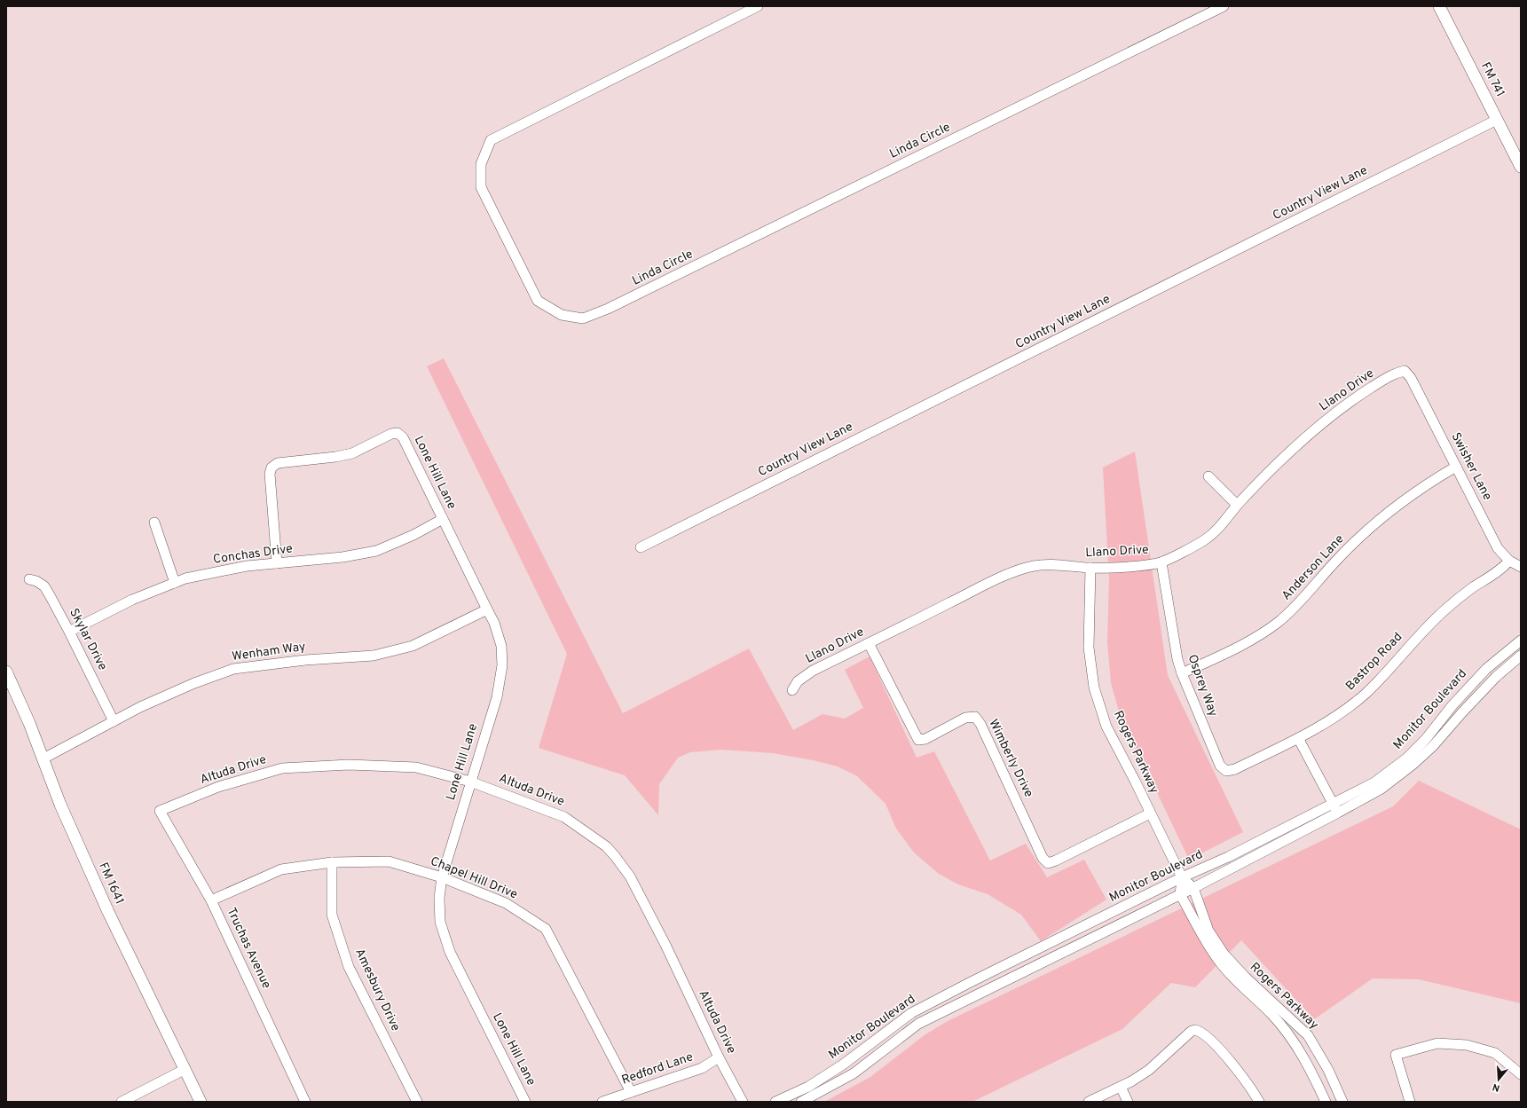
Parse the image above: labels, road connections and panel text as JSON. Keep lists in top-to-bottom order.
{
  "streets": {
    "main road": ["FM 741", "FM 1641"],
    "street": [
      "Linda Circle",
      "Country View Lane",
      "Llano Drive",
      "Swisher Lane",
      "Lone Hill Lane",
      "Conchas Drive",
      "Anderson Lane",
      "Skylar Drive",
      "Wenham Way",
      "Bastrop Road",
      "Osprey Way",
      "Monitor Boulevard",
      "Rogers Parkway",
      "Wimberly Drive",
      "Altuda Drive",
      "Chapel Hill Drive",
      "Truchas Avenue",
      "Amesbury Drive",
      "Redford Lane"
    ]
  },
  "crossings": [
    ["FM 741", "Country View Lane"],
    ["Llano Drive", "Swisher Lane"],
    ["Llano Drive", "Osprey Way"],
    ["Llano Drive", "Rogers Parkway"],
    ["Llano Drive", "Wimberly Drive"],
    ["Swisher Lane", "Anderson Lane"],
    ["Swisher Lane", "Bastrop Road"],
    ["Lone Hill Lane", "Conchas Drive"],
    ["Lone Hill Lane", "Wenham Way"],
    ["Lone Hill Lane", "Altuda Drive"],
    ["Lone Hill Lane", "Chapel Hill Drive"],
    ["Conchas Drive", "Skylar Drive"],
    ["Anderson Lane", "Osprey Way"],
    ["Skylar Drive", "Wenham Way"],
    ["Wenham Way", "FM 1641"],
    ["Bastrop Road", "Osprey Way"],
    ["Monitor Boulevard", "Rogers Parkway"],
    ["Rogers Parkway", "Wimberly Drive"],
    ["Altuda Drive", "Truchas Avenue"],
    ["Altuda Drive", "Redford Lane"],
    ["Chapel Hill Drive", "Truchas Avenue"],
    ["Chapel Hill Drive", "Amesbury Drive"],
    ["Chapel Hill Drive", "Redford Lane"]
  ],
  "north": "bottom"
}
